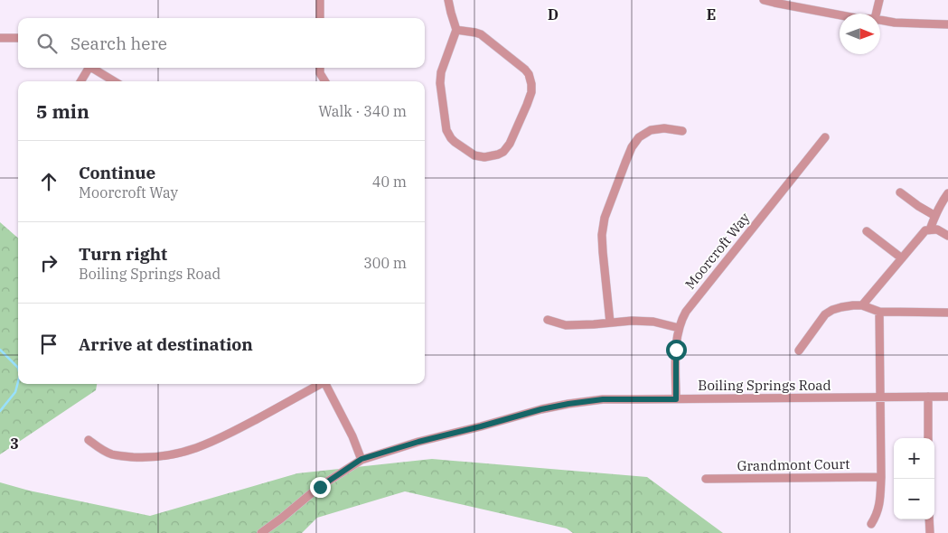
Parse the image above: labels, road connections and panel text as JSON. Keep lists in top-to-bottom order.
{
  "streets": {
    "street": ["Moorcroft Way", "Boiling Springs Road", "Grandmont Court"]
  },
  "crossings": [
    ["Moorcroft Way", "Boiling Springs Road"]
  ],
  "north": "right",
  "page": {
    "search": "Search here",
    "heading": ["5 min", "Walk · 340 m"],
    "list": [
      ["Continue", "Moorcroft Way", "40 m"],
      ["Turn right", "Boiling Springs Road", "300 m"],
      "Arrive at destination"
    ],
    "map_buttons": ["+", "−"]
  },
  "grid": {
    "columns": ["D", "E"],
    "rows": ["3"]
  }
}
